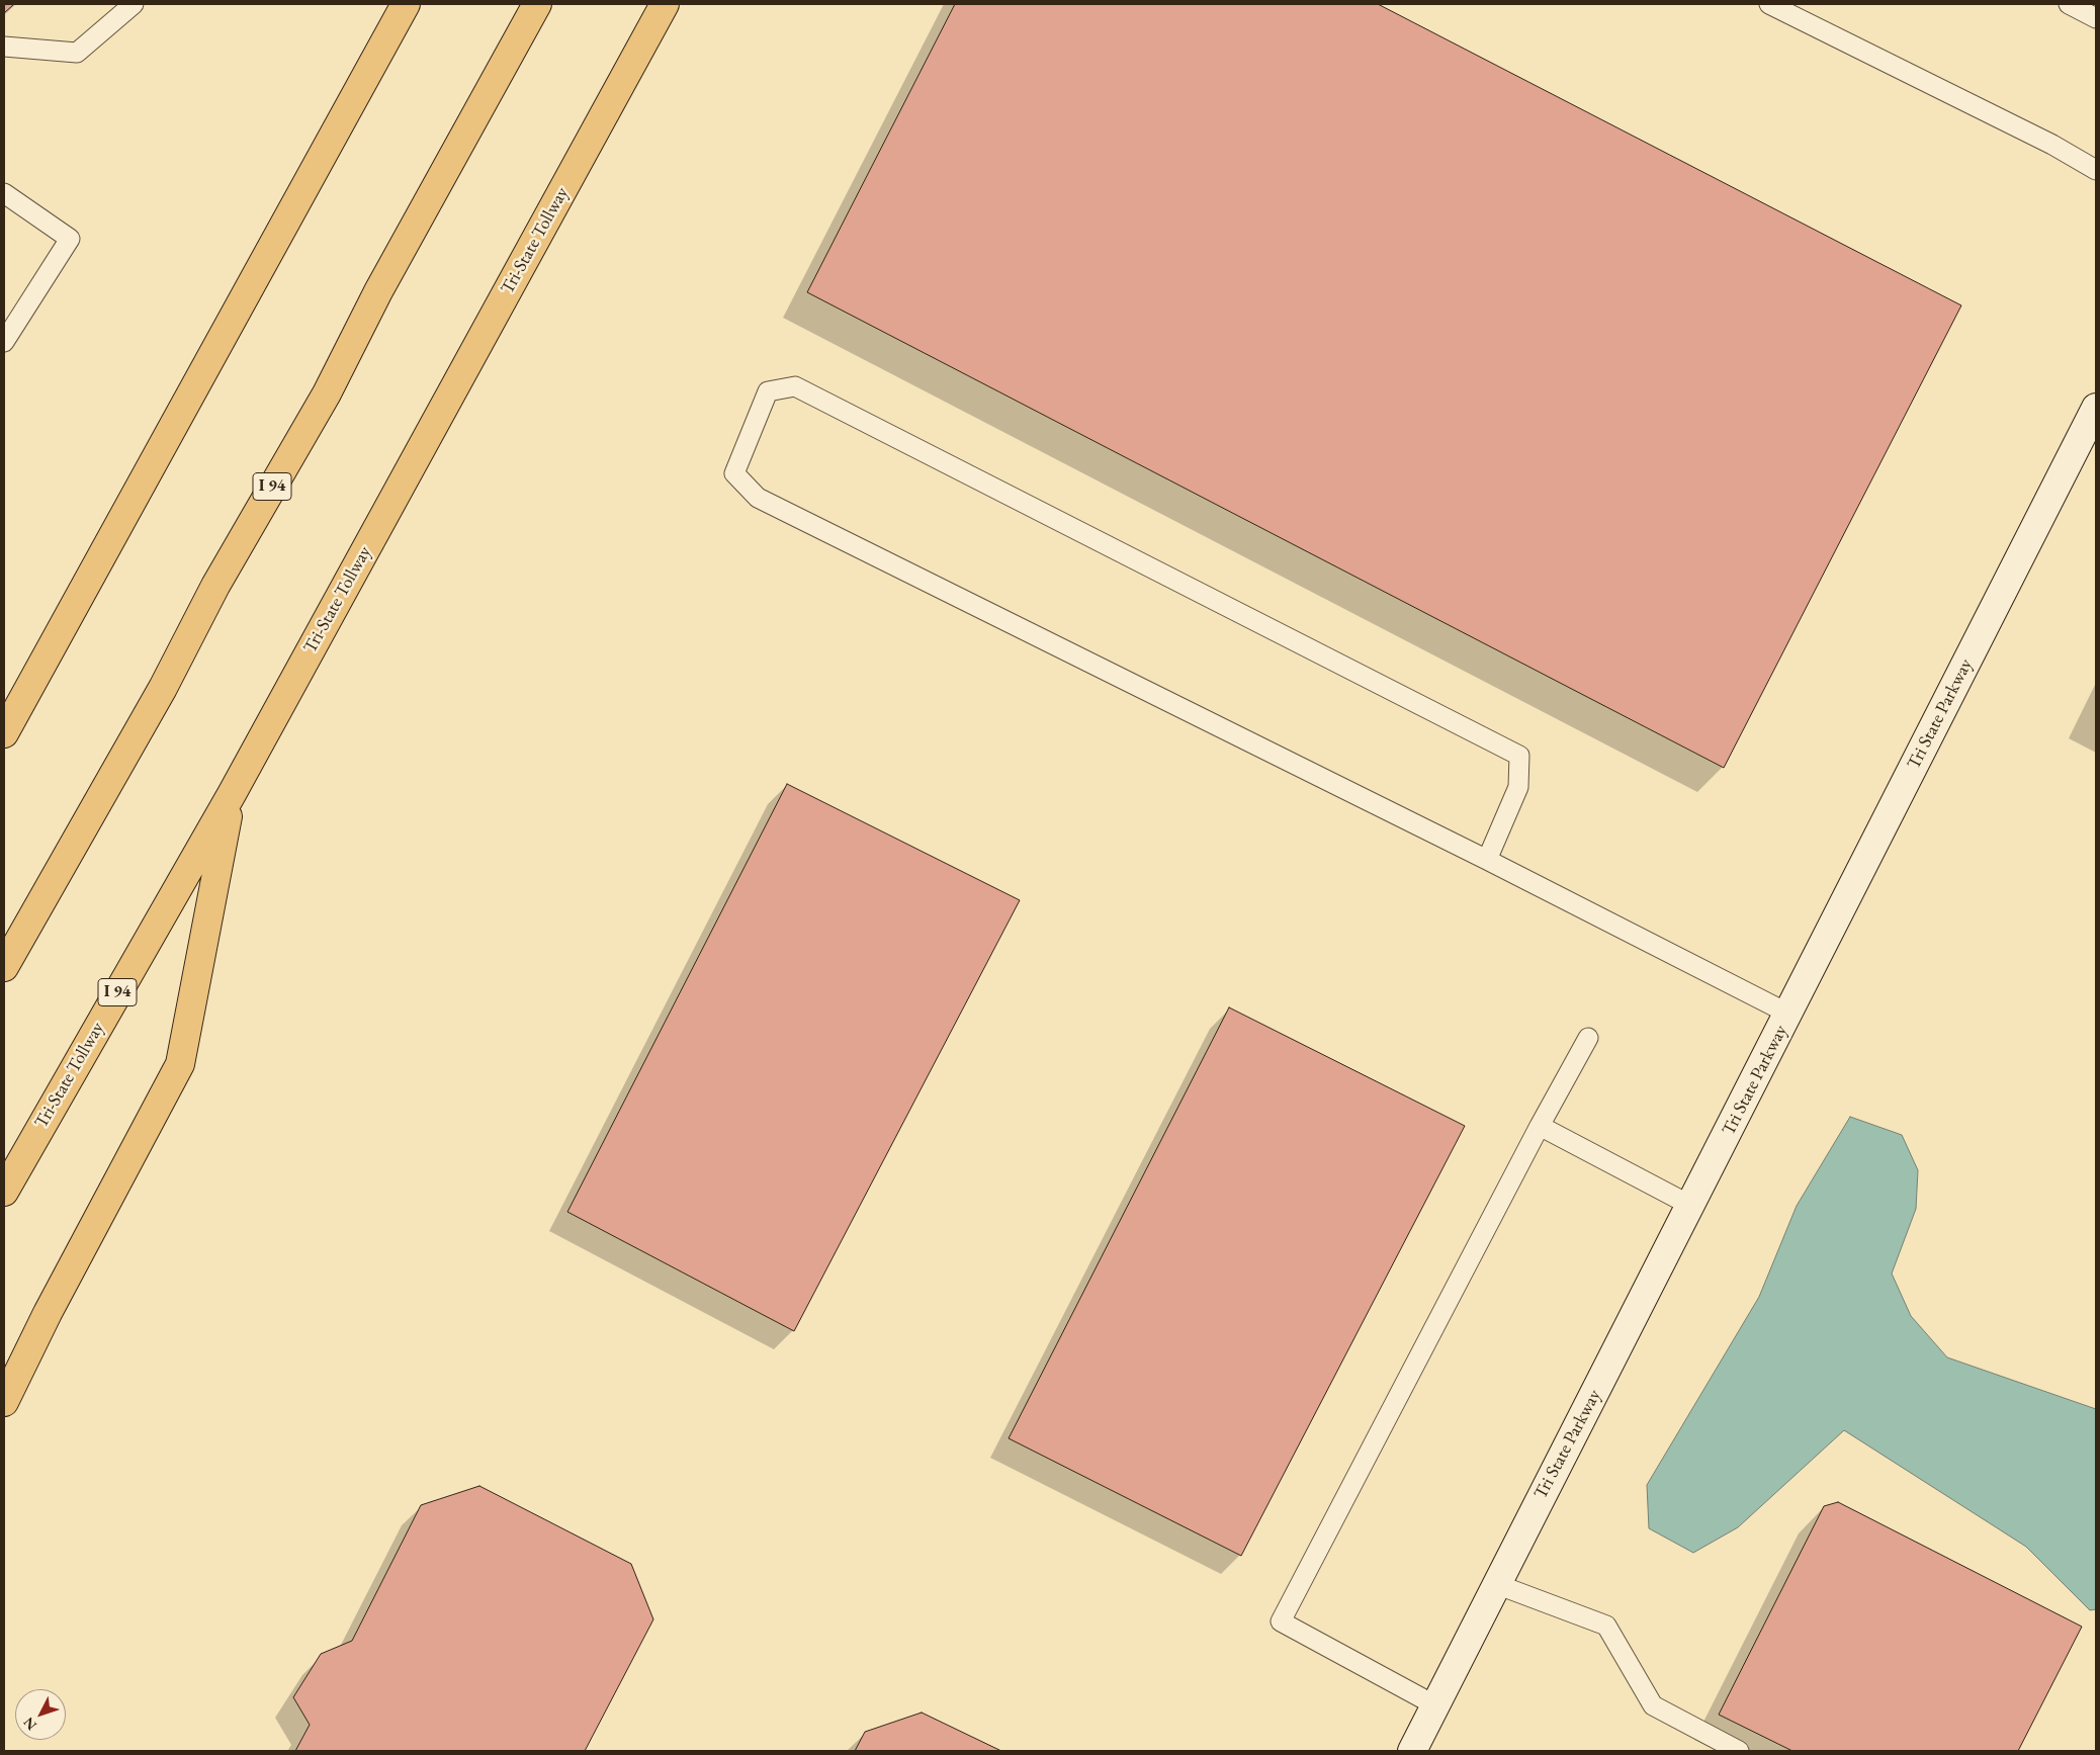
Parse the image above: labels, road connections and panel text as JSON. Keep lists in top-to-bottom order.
{
  "streets": {
    "highway": ["Tri-State Tollway", "I 94"],
    "street": ["Tri State Parkway"]
  },
  "north": "bottom left"
}
